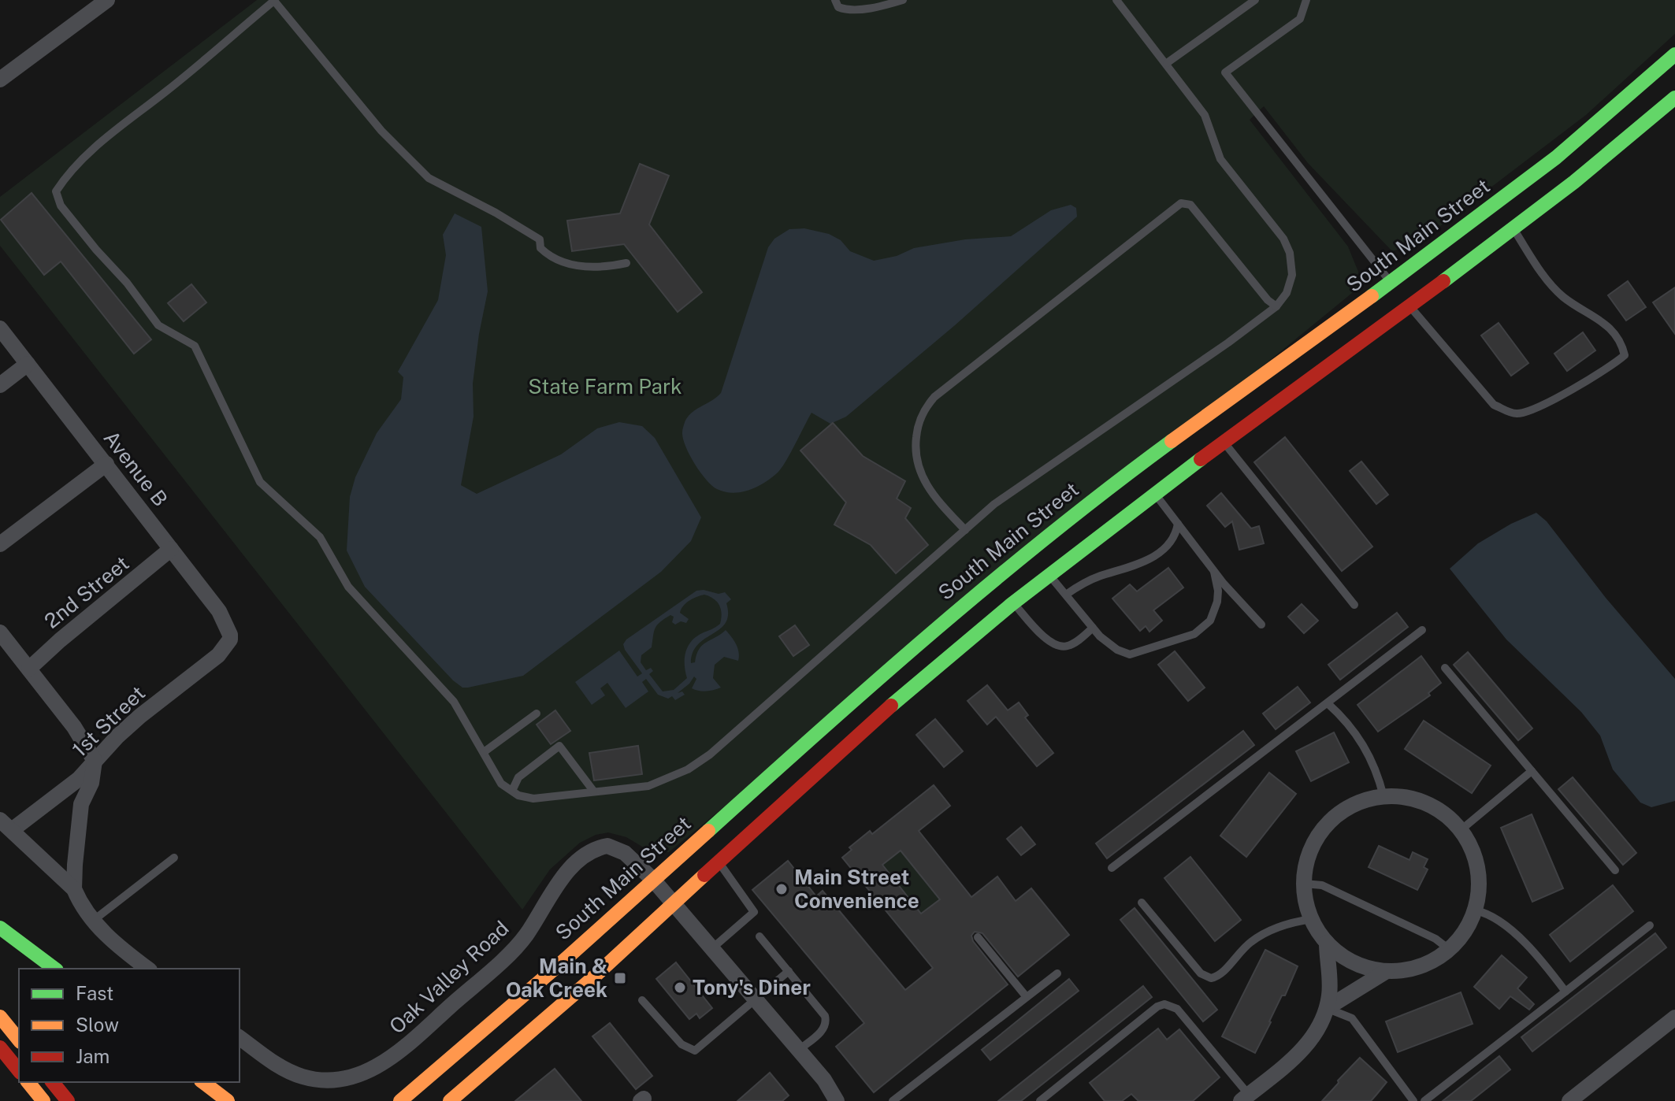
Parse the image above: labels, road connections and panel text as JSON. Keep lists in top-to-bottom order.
{
  "streets": {
    "highway": ["South Main Street"],
    "street": [
      "Avenue B",
      "2nd Street",
      "1st Street",
      "Oak Valley Road"
    ]
  },
  "crossings": [
    ["South Main Street", "Oak Valley Road"],
    ["Avenue B", "2nd Street"],
    ["Avenue B", "1st Street"]
  ],
  "parks": ["State Farm Park"],
  "places": {
    "other": ["Main Street Convenience", "Tony's Diner"],
    "transit": ["Main & Oak Creek"]
  },
  "legend": ["Fast", "Slow", "Jam"]
}
